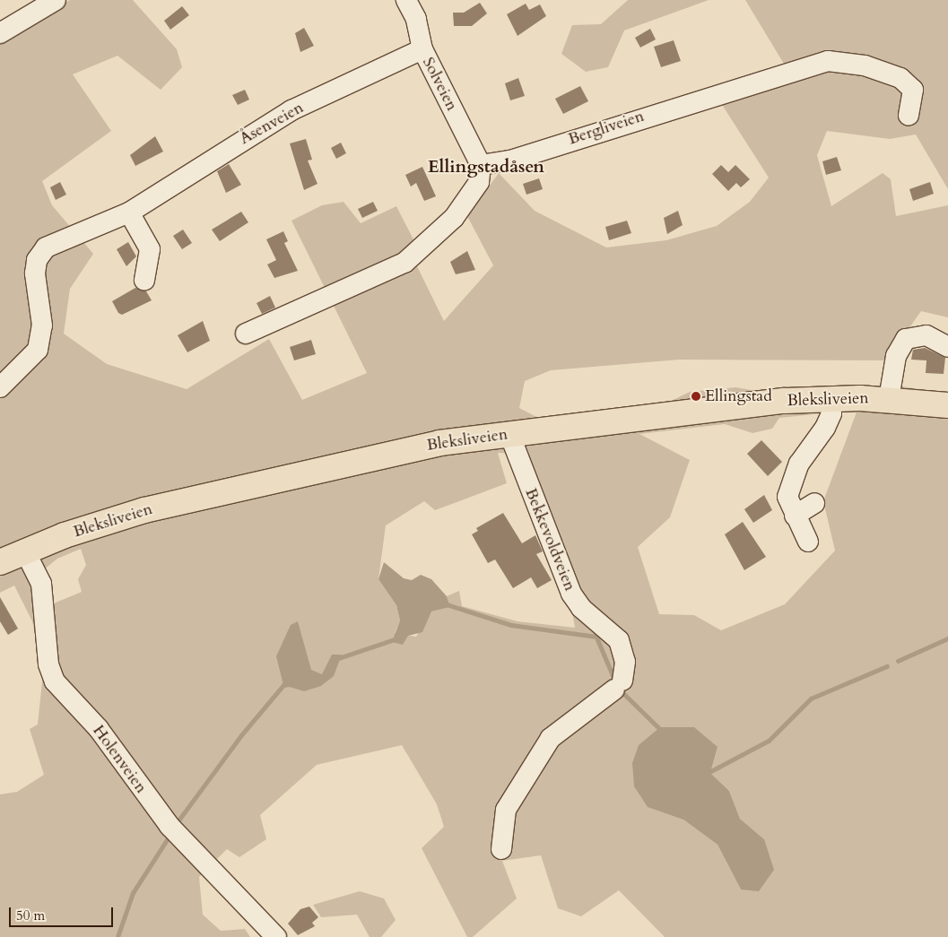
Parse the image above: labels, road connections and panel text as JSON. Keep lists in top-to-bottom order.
{
  "streets": {
    "main road": ["Bleksliveien"],
    "street": [
      "Solveien",
      "Åsenveien",
      "Bergliveien",
      "Bekkevoldveien",
      "Holenveien"
    ]
  },
  "crossings": [
    ["Solveien", "Åsenveien"],
    ["Solveien", "Bergliveien"],
    ["Bleksliveien", "Bekkevoldveien"],
    ["Bleksliveien", "Holenveien"]
  ],
  "districts": ["Ellingstadåsen"],
  "places": ["Ellingstad"],
  "scale_bar": "50 m"
}
